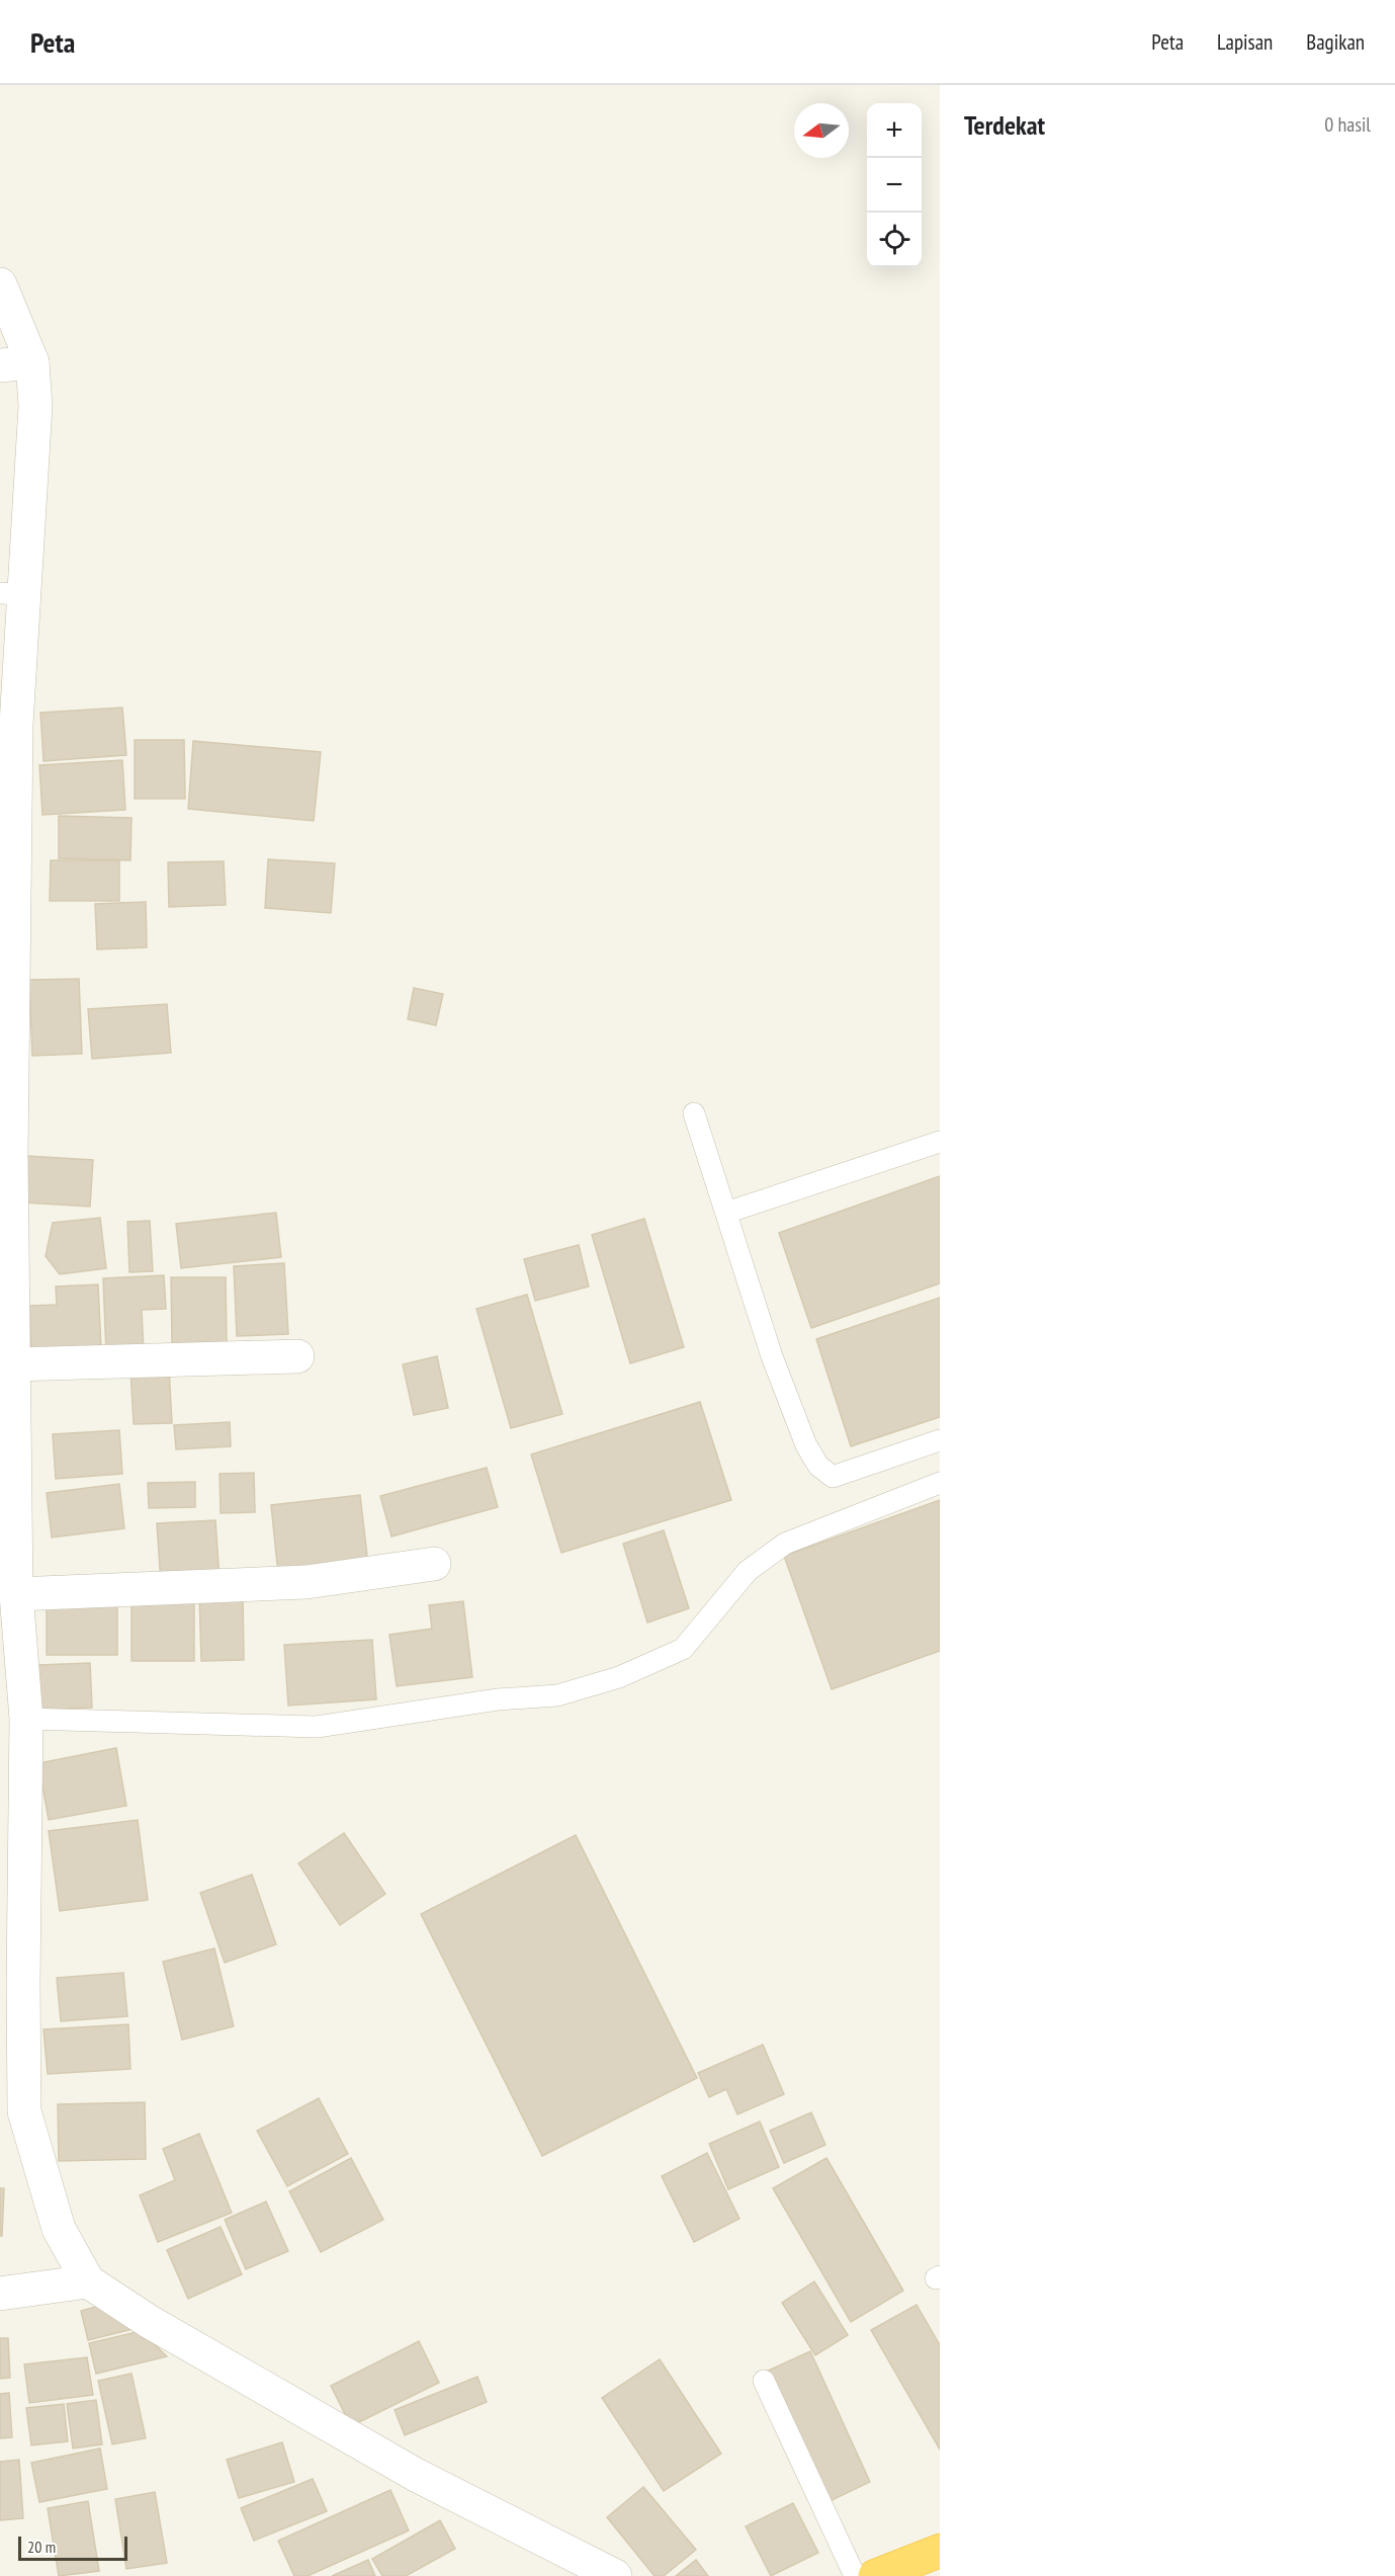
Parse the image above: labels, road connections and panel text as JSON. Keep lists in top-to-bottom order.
{
  "scale_bar": "20 m",
  "north": "left",
  "page": {
    "header": "Peta",
    "nav": ["Peta", "Lapisan", "Bagikan"],
    "heading": ["Terdekat", "0 hasil"],
    "map_buttons": ["+", "−"],
    "scale": "20 m"
  }
}
